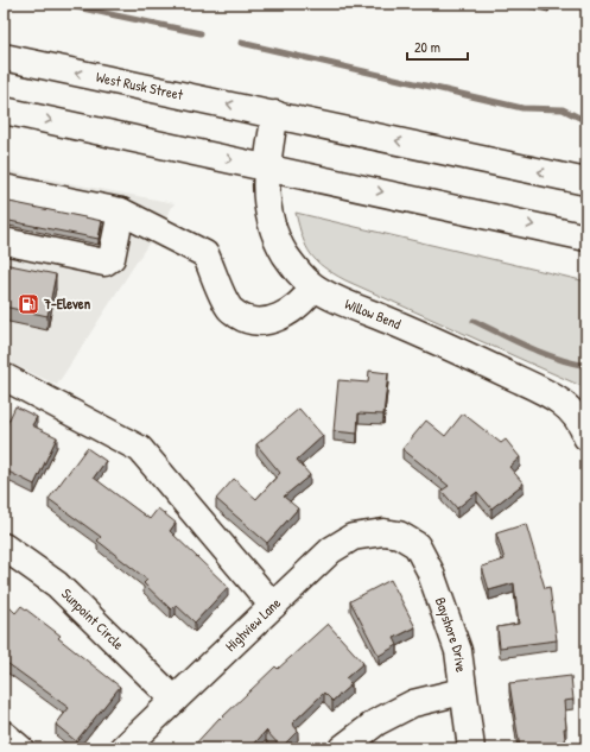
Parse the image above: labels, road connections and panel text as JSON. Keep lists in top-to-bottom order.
{
  "streets": {
    "street": [
      "West Rusk Street",
      "Willow Bend",
      "Sunpoint Circle",
      "Highview Lane",
      "Bayshore Drive"
    ]
  },
  "crossings": [
    ["West Rusk Street", "Willow Bend"],
    ["Sunpoint Circle", "Highview Lane"],
    ["Highview Lane", "Bayshore Drive"]
  ],
  "places": {
    "fuel station": ["7-Eleven"]
  },
  "scale_bar": "20 m"
}
